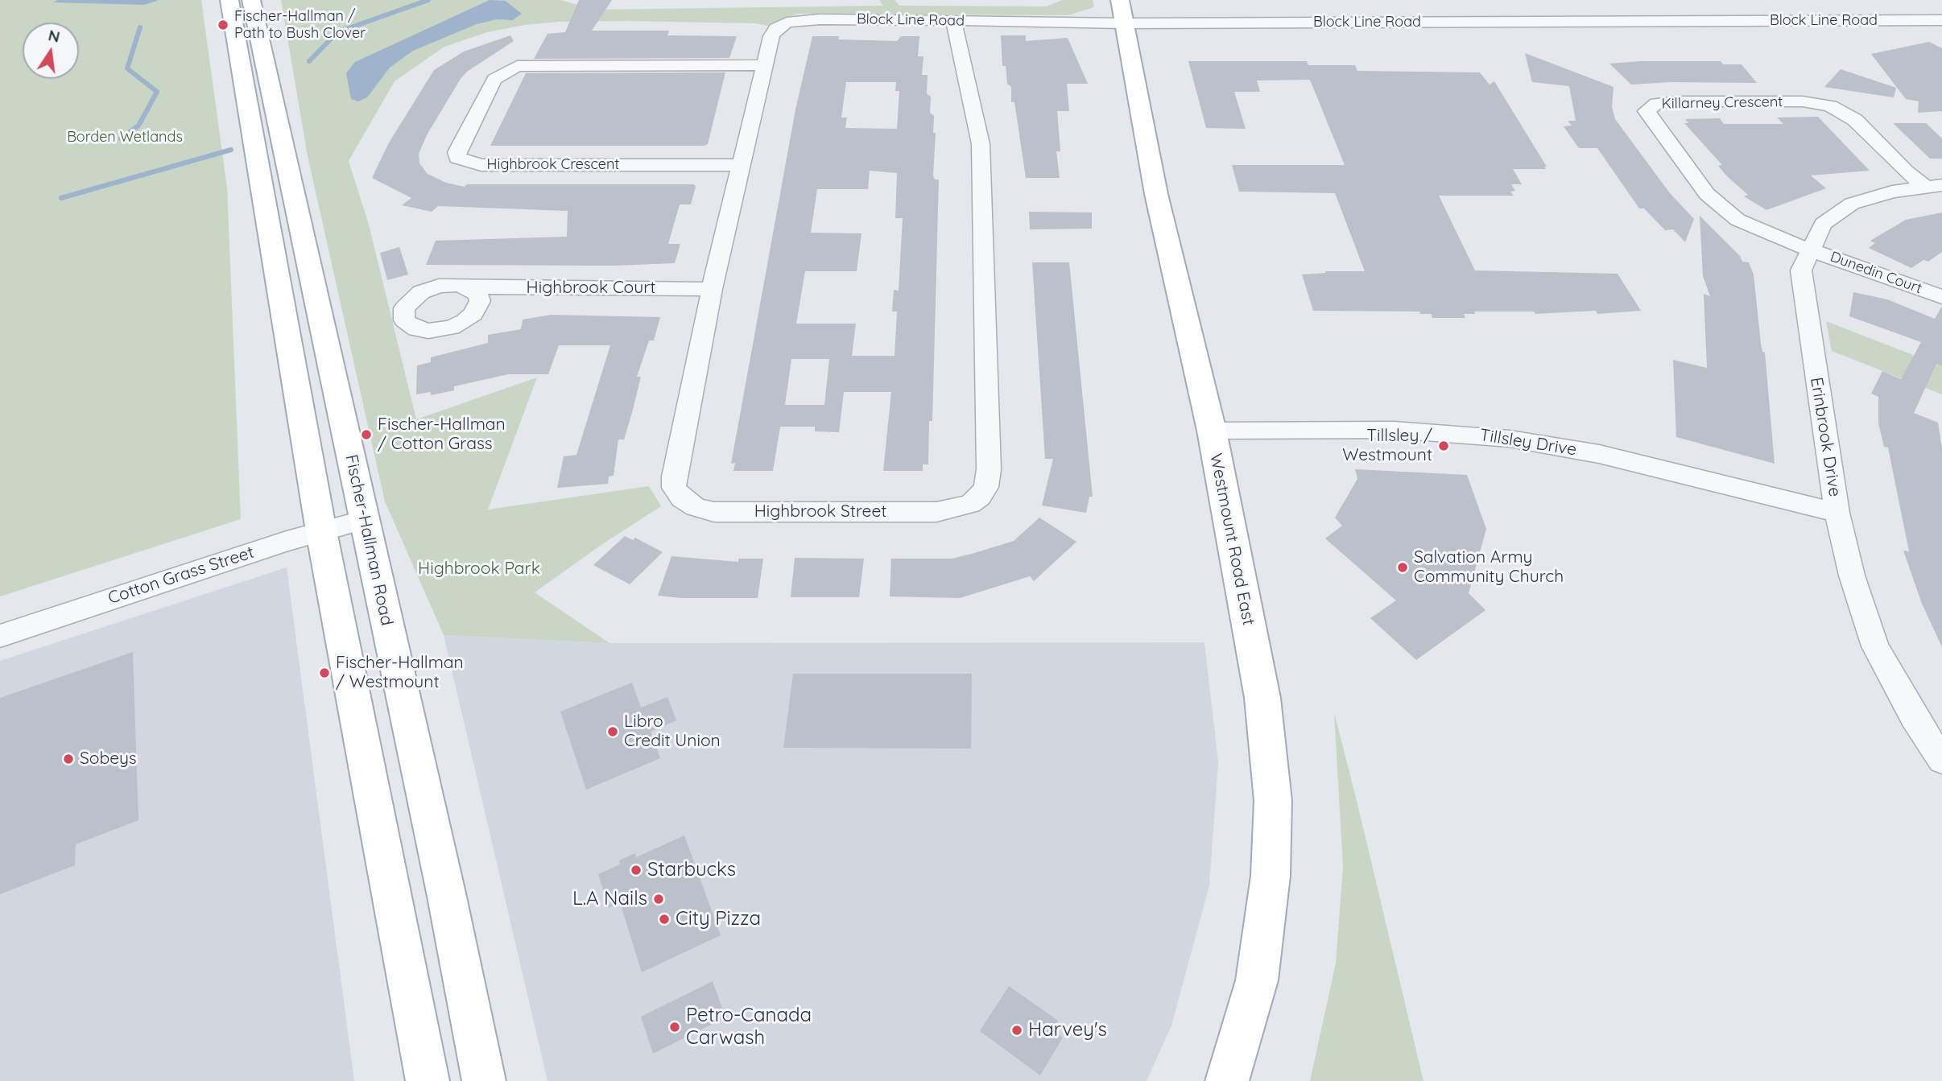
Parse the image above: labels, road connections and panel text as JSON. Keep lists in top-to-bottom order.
{
  "streets": {
    "main road": ["Westmount Road East", "Fischer-Hallman Road"],
    "street": [
      "Block Line Road",
      "Killarney Crescent",
      "Highbrook Crescent",
      "Dunedin Court",
      "Highbrook Court",
      "Erinbrook Drive",
      "Tillsley Drive",
      "Highbrook Street",
      "Cotton Grass Street"
    ]
  },
  "crossings": [
    ["Block Line Road", "Highbrook Street"],
    ["Block Line Road", "Westmount Road East"],
    ["Killarney Crescent", "Dunedin Court"],
    ["Killarney Crescent", "Erinbrook Drive"],
    ["Highbrook Crescent", "Highbrook Street"],
    ["Dunedin Court", "Erinbrook Drive"],
    ["Highbrook Court", "Highbrook Street"],
    ["Erinbrook Drive", "Tillsley Drive"],
    ["Tillsley Drive", "Westmount Road East"],
    ["Fischer-Hallman Road", "Cotton Grass Street"]
  ],
  "parks": ["Borden Wetlands", "Highbrook Park"],
  "places": [
    "Fischer-Hallman / Path to Bush Clover",
    "Fischer-Hallman / Cotton Grass",
    "Tillsley / Westmount",
    "Salvation Army Community Church",
    "Fischer-Hallman / Westmount",
    "Libro Credit Union",
    "Sobeys",
    "Starbucks",
    "L.A Nails",
    "City Pizza",
    "Petro-Canada Carwash",
    "Harvey's"
  ],
  "north": "top"
}
